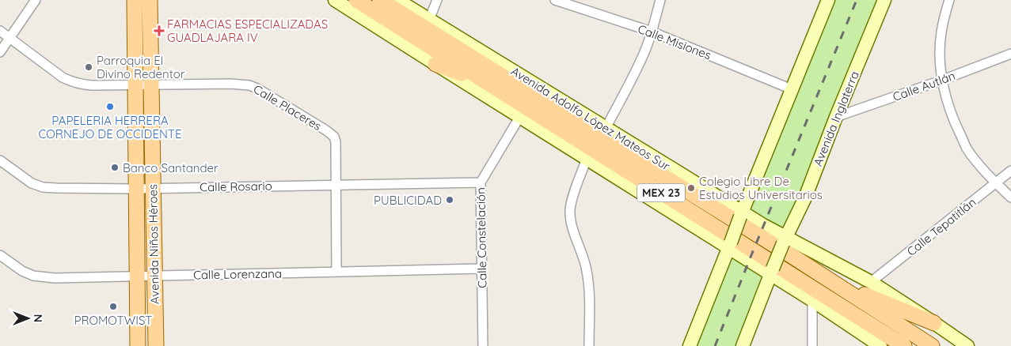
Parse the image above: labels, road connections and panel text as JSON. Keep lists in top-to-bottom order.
{
  "streets": {
    "main road": [
      "Avenida Adolfo López Mateos Sur",
      "Avenida Inglaterra",
      "MEX 23",
      "Avenida Niños Héroes"
    ],
    "street": [
      "Calle Misiones",
      "Calle Autlán",
      "Calle Placeres",
      "Calle Rosario",
      "Calle Tepatitlán",
      "Calle Constelación",
      "Calle Lorenzana"
    ]
  },
  "crossings": [
    ["Calle Autlán", "Avenida Inglaterra"],
    ["Calle Placeres", "Calle Rosario"],
    ["Calle Placeres", "Avenida Niños Héroes"],
    ["Calle Placeres", "Calle Lorenzana"],
    ["Avenida Adolfo López Mateos Sur", "Avenida Inglaterra"],
    ["Avenida Adolfo López Mateos Sur", "Calle Tepatitlán"],
    ["Calle Rosario", "Calle Constelación"],
    ["Calle Rosario", "Avenida Niños Héroes"],
    ["Calle Constelación", "Calle Lorenzana"],
    ["Avenida Niños Héroes", "Calle Lorenzana"]
  ],
  "places": {
    "health": ["FARMACIAS ESPECIALIZADAS GUADLAJARA IV"],
    "other": [
      "Parroquia El Divino Redentor",
      "PAPELERIA HERRERA CORNEJO DE OCCIDENTE",
      "Banco Santander",
      "Colegio Libre De Estudios Universitarios",
      "PUBLICIDAD",
      "PROMOTWIST"
    ]
  },
  "north": "right"
}
